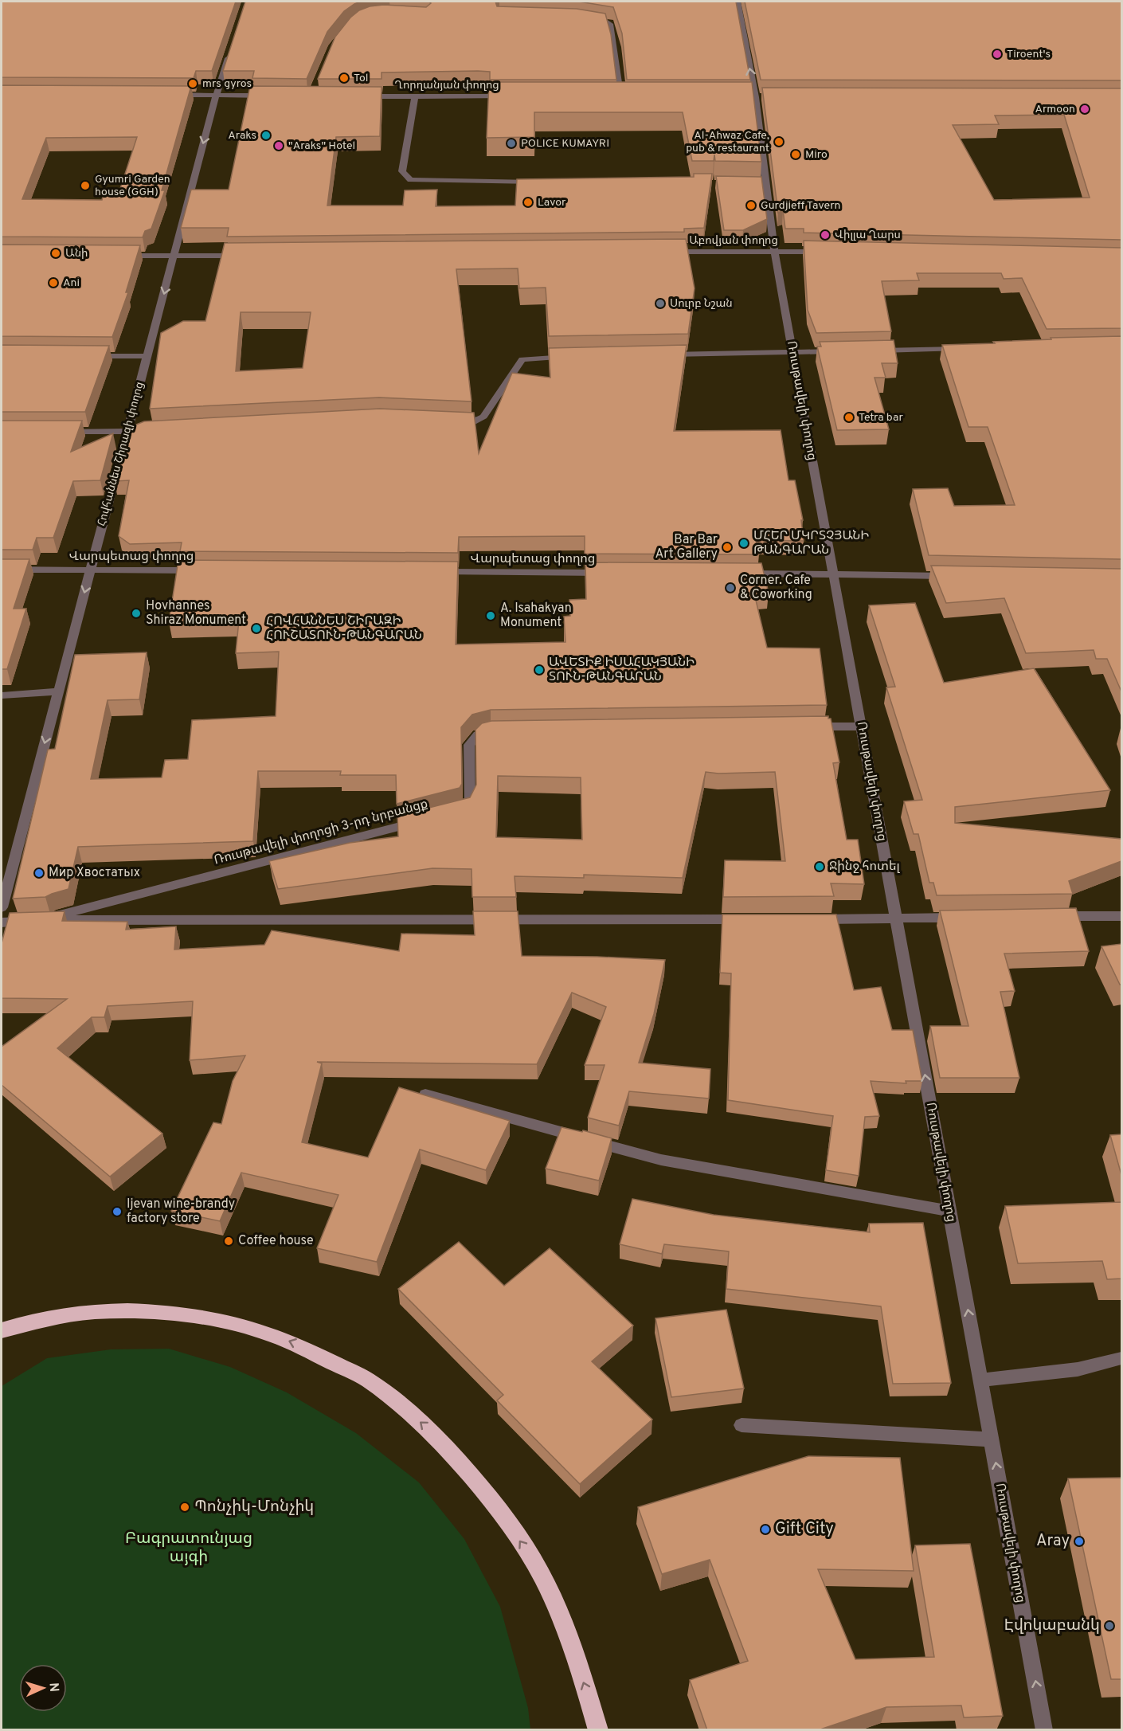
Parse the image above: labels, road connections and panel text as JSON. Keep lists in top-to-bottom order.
{
  "streets": {
    "street": [
      "Ղորղանյան փողոց",
      "Աբովյան փողոց",
      "Ռուսթավելի փողոց",
      "Հովհաննես Շիրազի փողոց",
      "Վարպետաց փողոց",
      "Ռուսթավելի փողոցի 3-րդ նրբանցք"
    ]
  },
  "crossings": [
    ["Աբովյան փողոց", "Ռուսթավելի փողոց"],
    ["Հովհաննես Շիրազի փողոց", "Վարպետաց փողոց"]
  ],
  "one_way": ["Ռուսթավելի փողոց", "Հովհաննես Շիրազի փողոց"],
  "parks": ["Բագրատունյաց այգի"],
  "places": [
    "Tiroent's",
    "Tol",
    "mrs gyros",
    "Armoon",
    "Araks",
    "Al-Ahwaz Cafe, pub & restaurant",
    "POLICE KUMAYRI",
    "\"Araks\" Hotel",
    "Miro",
    "Gyumri Garden house (GGH)",
    "Lavor",
    "Gurdjieff Tavern",
    "Վիլլա Ղարս",
    "Անի",
    "Ani",
    "Սուրբ Նշան",
    "Tetra bar",
    "ՄՀԵՐ ՄԿՐՏՉՅԱՆԻ ԹԱՆԳԱՐԱՆ",
    "Bar Bar Art Gallery",
    "Corner. Cafe & Coworking",
    "Hovhannes Shiraz Monument",
    "A. Isahakyan Monument",
    "ՀՈՎՀԱՆՆԵՍ ՇԻՐԱԶԻ ՀՈՒՇԱՏՈՒՆ-ԹԱՆԳԱՐԱՆ",
    "ԱՎԵՏԻՔ ԻՍԱՀԱԿՅԱՆԻ ՏՈՒՆ-ԹԱՆԳԱՐԱՆ",
    "Ջինջ հոտել",
    "Мир Хвостатых",
    "Ijevan wine-brandy factory store",
    "Coffee house",
    "Պոնչիկ-Մոնչիկ",
    "Gift City",
    "Aray",
    "Էվոկաբանկ"
  ],
  "north": "right"
}
